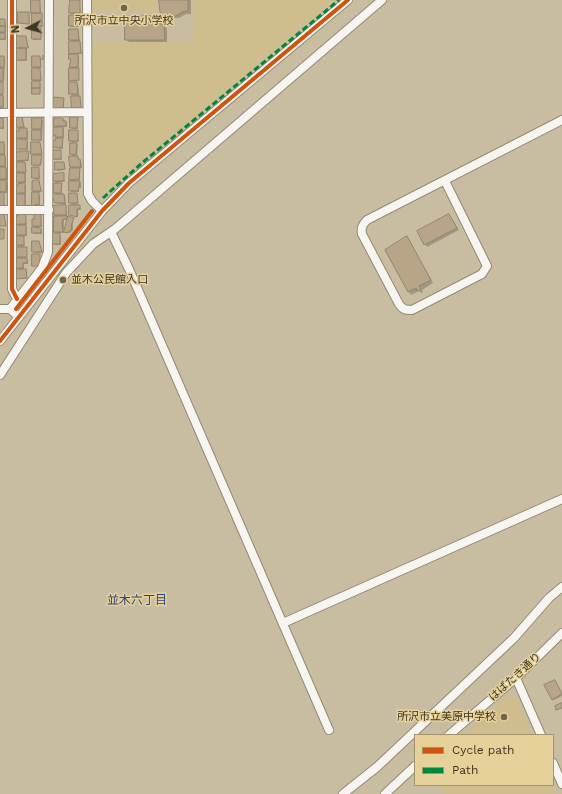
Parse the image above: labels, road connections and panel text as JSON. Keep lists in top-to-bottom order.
{
  "streets": {
    "street": ["はばたき通り"]
  },
  "districts": ["並木六丁目"],
  "places": ["所沢市立中央小学校", "並木公民館入口", "所沢市立美原中学校"],
  "legend": ["Cycle path", "Path"],
  "north": "left"
}
